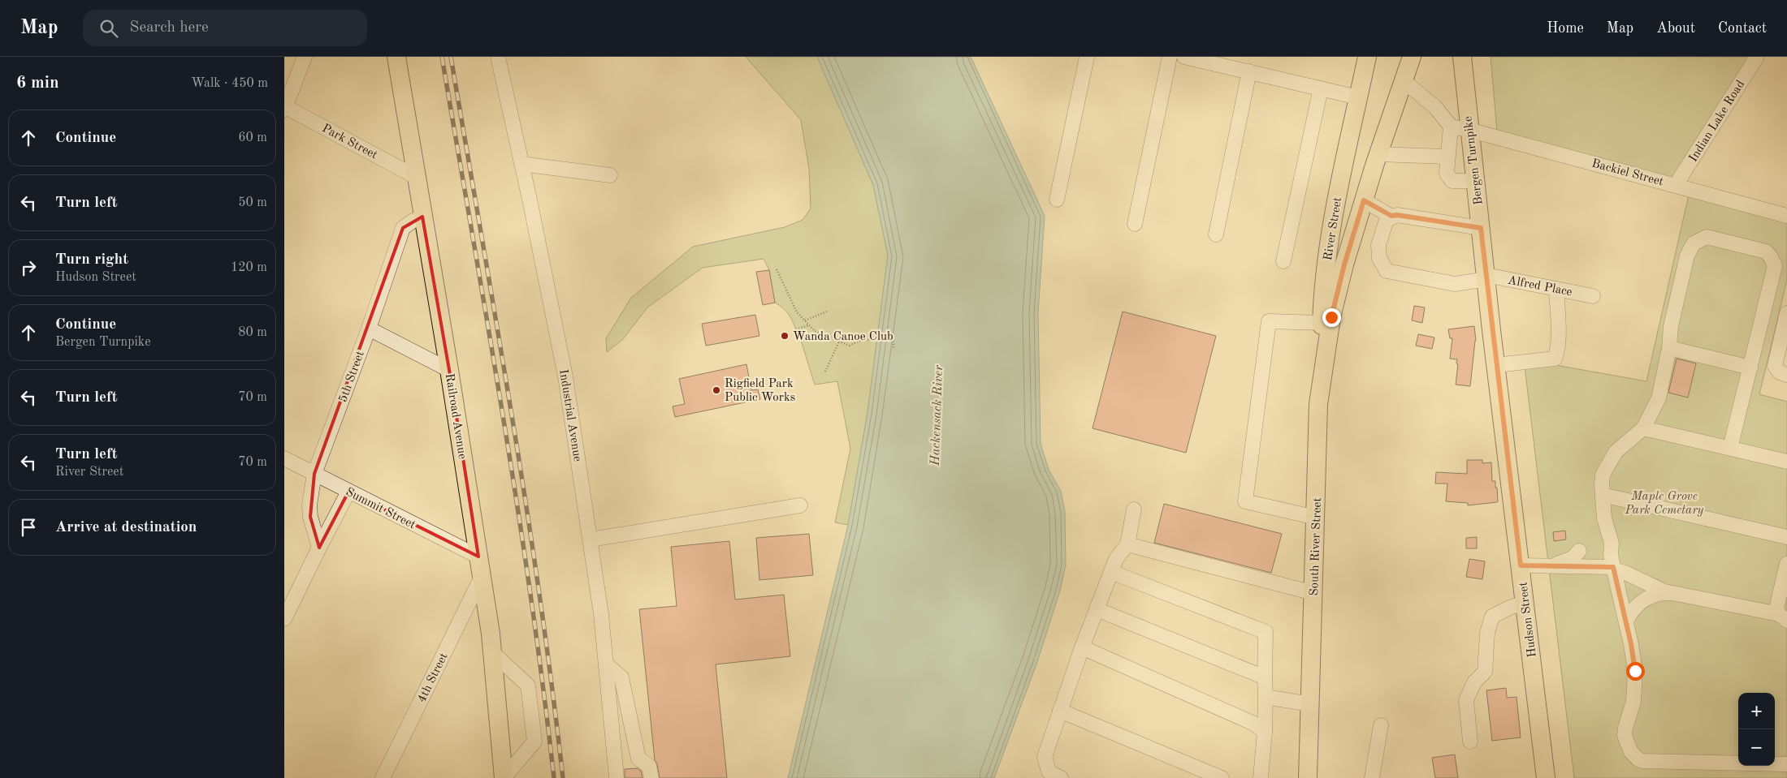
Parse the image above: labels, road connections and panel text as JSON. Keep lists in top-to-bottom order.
{
  "streets": {
    "main road": [
      "Bergen Turnpike",
      "River Street",
      "Railroad Avenue",
      "South River Street",
      "Hudson Street"
    ],
    "street": [
      "Indian Lake Road",
      "Park Street",
      "Backiel Street",
      "Alfred Place",
      "5th Street",
      "Industrial Avenue",
      "Summit Street",
      "4th Street"
    ]
  },
  "crossings": [
    ["Indian Lake Road", "Backiel Street"],
    ["Park Street", "Railroad Avenue"],
    ["Bergen Turnpike", "Backiel Street"],
    ["Bergen Turnpike", "Alfred Place"],
    ["Bergen Turnpike", "Hudson Street"],
    ["River Street", "South River Street"],
    ["5th Street", "Railroad Avenue"],
    ["5th Street", "Summit Street"],
    ["Railroad Avenue", "Summit Street"],
    ["Railroad Avenue", "4th Street"]
  ],
  "water": ["Hackensack River"],
  "parks": ["Maple Grove Park Cemetary"],
  "places": ["Wanda Canoe Club", "Rigfield Park Public Works"],
  "page": {
    "header": "Map",
    "search": "Search here",
    "nav": [
      "Home",
      "Map",
      "About",
      "Contact"
    ],
    "heading": ["6 min", "Walk · 450 m"],
    "list": [
      ["Continue", "60 m"],
      ["Turn left", "50 m"],
      ["Turn right", "Hudson Street", "120 m"],
      ["Continue", "Bergen Turnpike", "80 m"],
      ["Turn left", "70 m"],
      ["Turn left", "River Street", "70 m"],
      "Arrive at destination"
    ],
    "map_buttons": ["+", "−"]
  }
}
